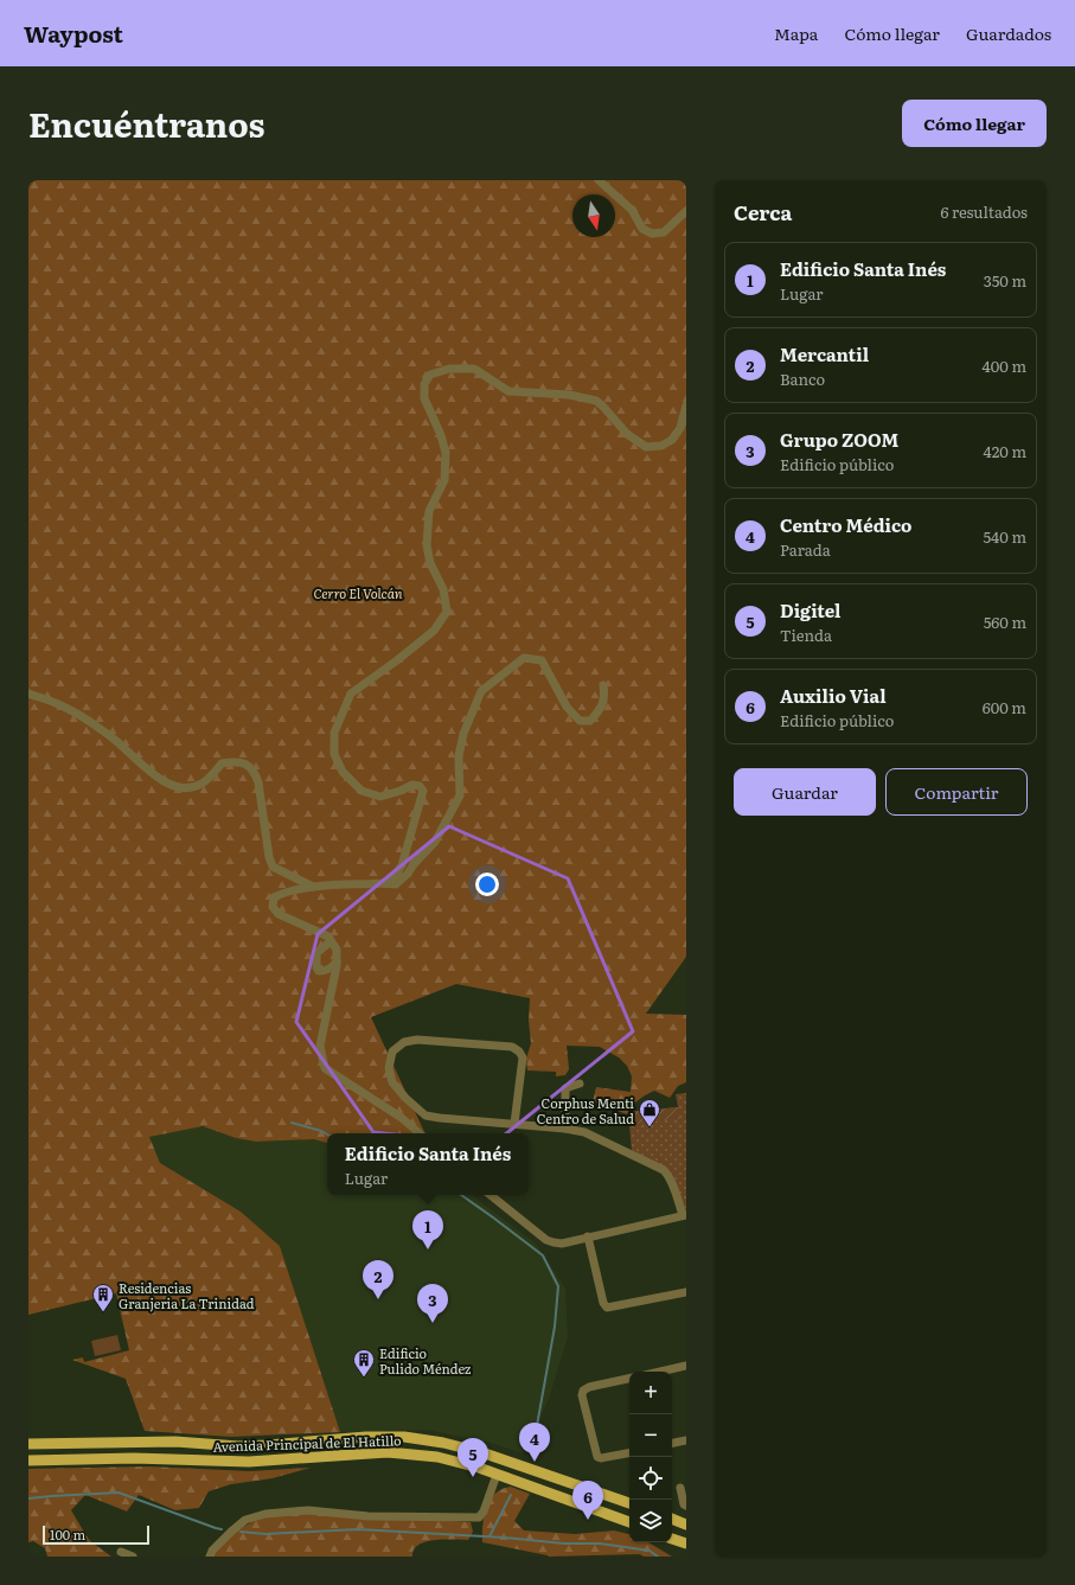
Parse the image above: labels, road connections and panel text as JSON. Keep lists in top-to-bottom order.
{
  "streets": {
    "main road": ["Avenida Principal de El Hatillo"]
  },
  "parks": ["Cerro El Volcán"],
  "places": {
    "shop": ["Corphus Menti Centro de Salud"],
    "building": ["Residencias Granjeria La Trinidad", "Edificio Pulido Méndez"]
  },
  "scale_bar": "100 m",
  "north": "bottom",
  "page": {
    "header": "Waypost",
    "nav": ["Mapa", "Cómo llegar", "Guardados"],
    "title": "Encuéntranos",
    "buttons": [
      "Cómo llegar",
      ["Guardar", "Compartir"]
    ],
    "heading": ["Cerca", "6 resultados"],
    "list": [
      {
        "mark": "1",
        "name": "Edificio Santa Inés",
        "note": "Lugar",
        "value": "350 m"
      },
      {
        "mark": "2",
        "name": "Mercantil",
        "note": "Banco",
        "value": "400 m"
      },
      {
        "mark": "3",
        "name": "Grupo ZOOM",
        "note": "Edificio público",
        "value": "420 m"
      },
      {
        "mark": "4",
        "name": "Centro Médico",
        "note": "Parada",
        "value": "540 m"
      },
      {
        "mark": "5",
        "name": "Digitel",
        "note": "Tienda",
        "value": "560 m"
      },
      {
        "mark": "6",
        "name": "Auxilio Vial",
        "note": "Edificio público",
        "value": "600 m"
      }
    ],
    "popup": ["Edificio Santa Inés", "Lugar"],
    "pins": [
      "1",
      "2",
      "3",
      "4",
      "5",
      "6"
    ],
    "map_buttons": ["+", "−"],
    "scale": "100 m"
  }
}
